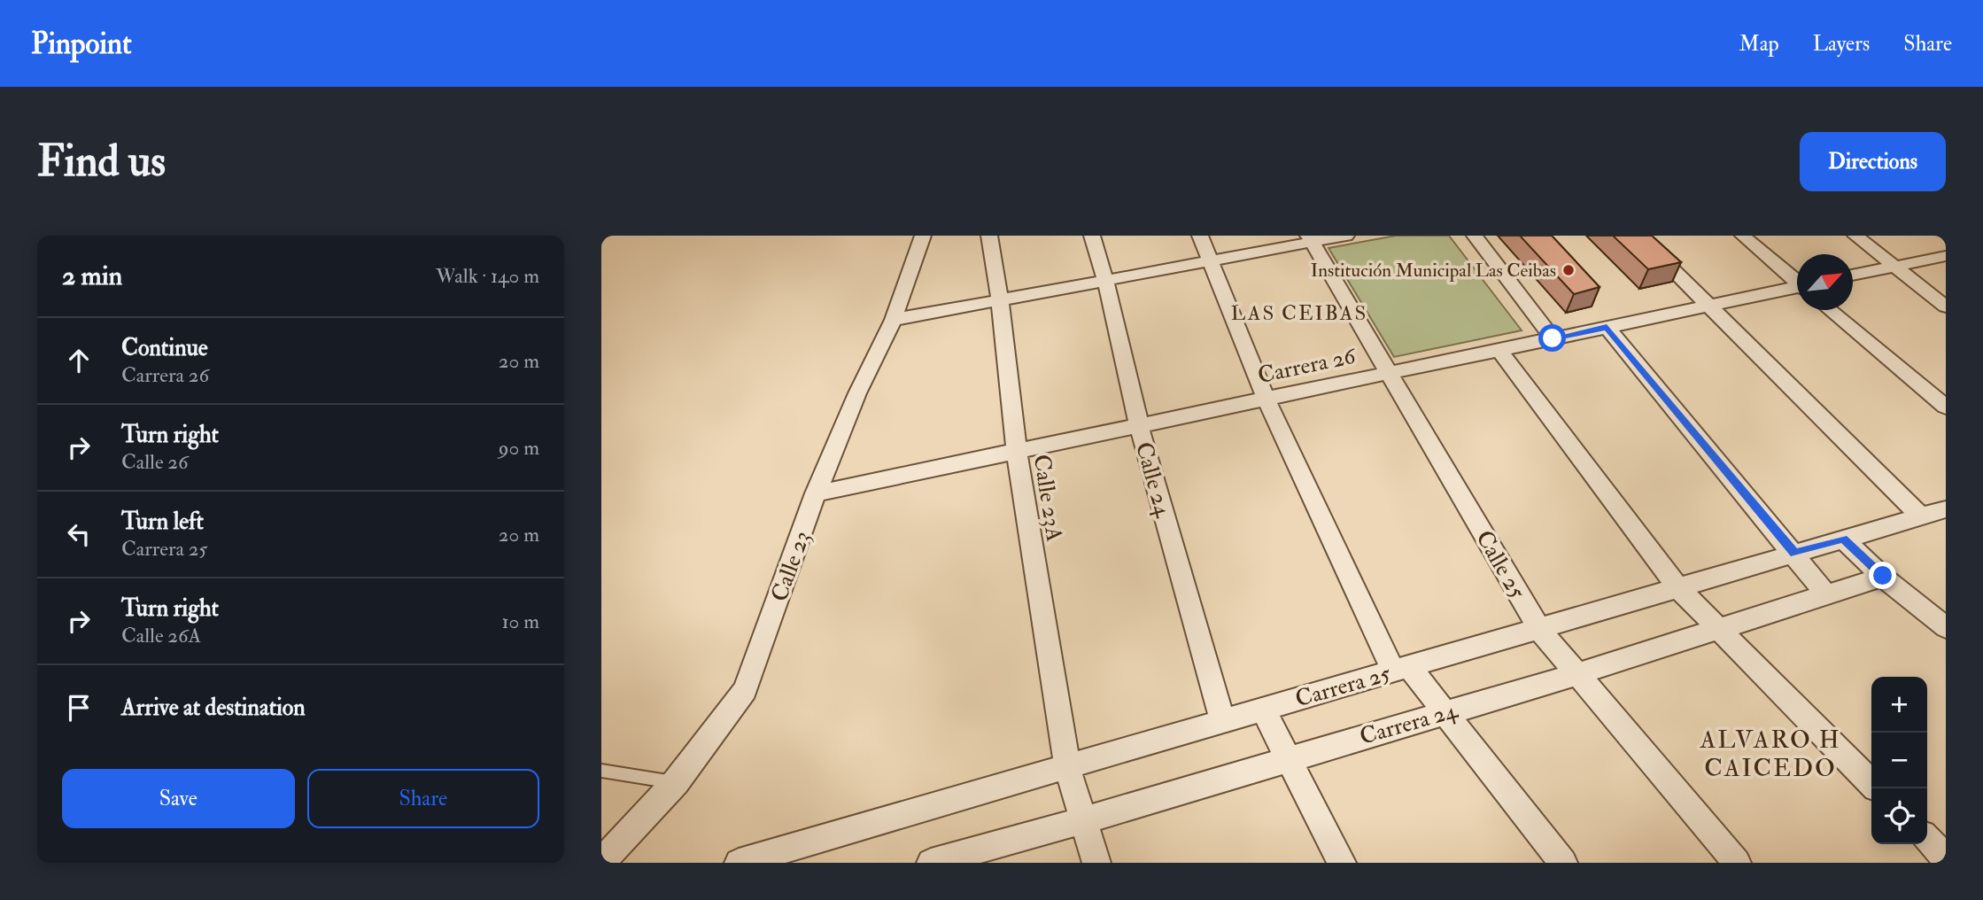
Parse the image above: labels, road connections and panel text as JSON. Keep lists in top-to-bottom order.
{
  "streets": {
    "street": [
      "Carrera 26",
      "Calle 24",
      "Calle 23A",
      "Calle 25",
      "Calle 23",
      "Carrera 25",
      "Carrera 24"
    ]
  },
  "crossings": [
    ["Carrera 26", "Calle 24"],
    ["Carrera 26", "Calle 23A"],
    ["Carrera 26", "Calle 25"],
    ["Carrera 26", "Calle 23"],
    ["Calle 24", "Carrera 25"],
    ["Calle 23A", "Carrera 25"],
    ["Calle 25", "Carrera 25"],
    ["Calle 25", "Carrera 24"]
  ],
  "districts": ["LAS CEIBAS", "ALVARO H CAICEDO"],
  "places": ["Institución Municipal Las Ceibas"],
  "north": "top right",
  "page": {
    "header": "Pinpoint",
    "nav": ["Map", "Layers", "Share"],
    "buttons": [
      "Directions",
      ["Save", "Share"]
    ],
    "title": "Find us",
    "heading": ["2 min", "Walk · 140 m"],
    "list": [
      ["Continue", "Carrera 26", "20 m"],
      ["Turn right", "Calle 26", "90 m"],
      ["Turn left", "Carrera 25", "20 m"],
      ["Turn right", "Calle 26A", "10 m"],
      "Arrive at destination"
    ],
    "map_buttons": ["+", "−"]
  }
}
